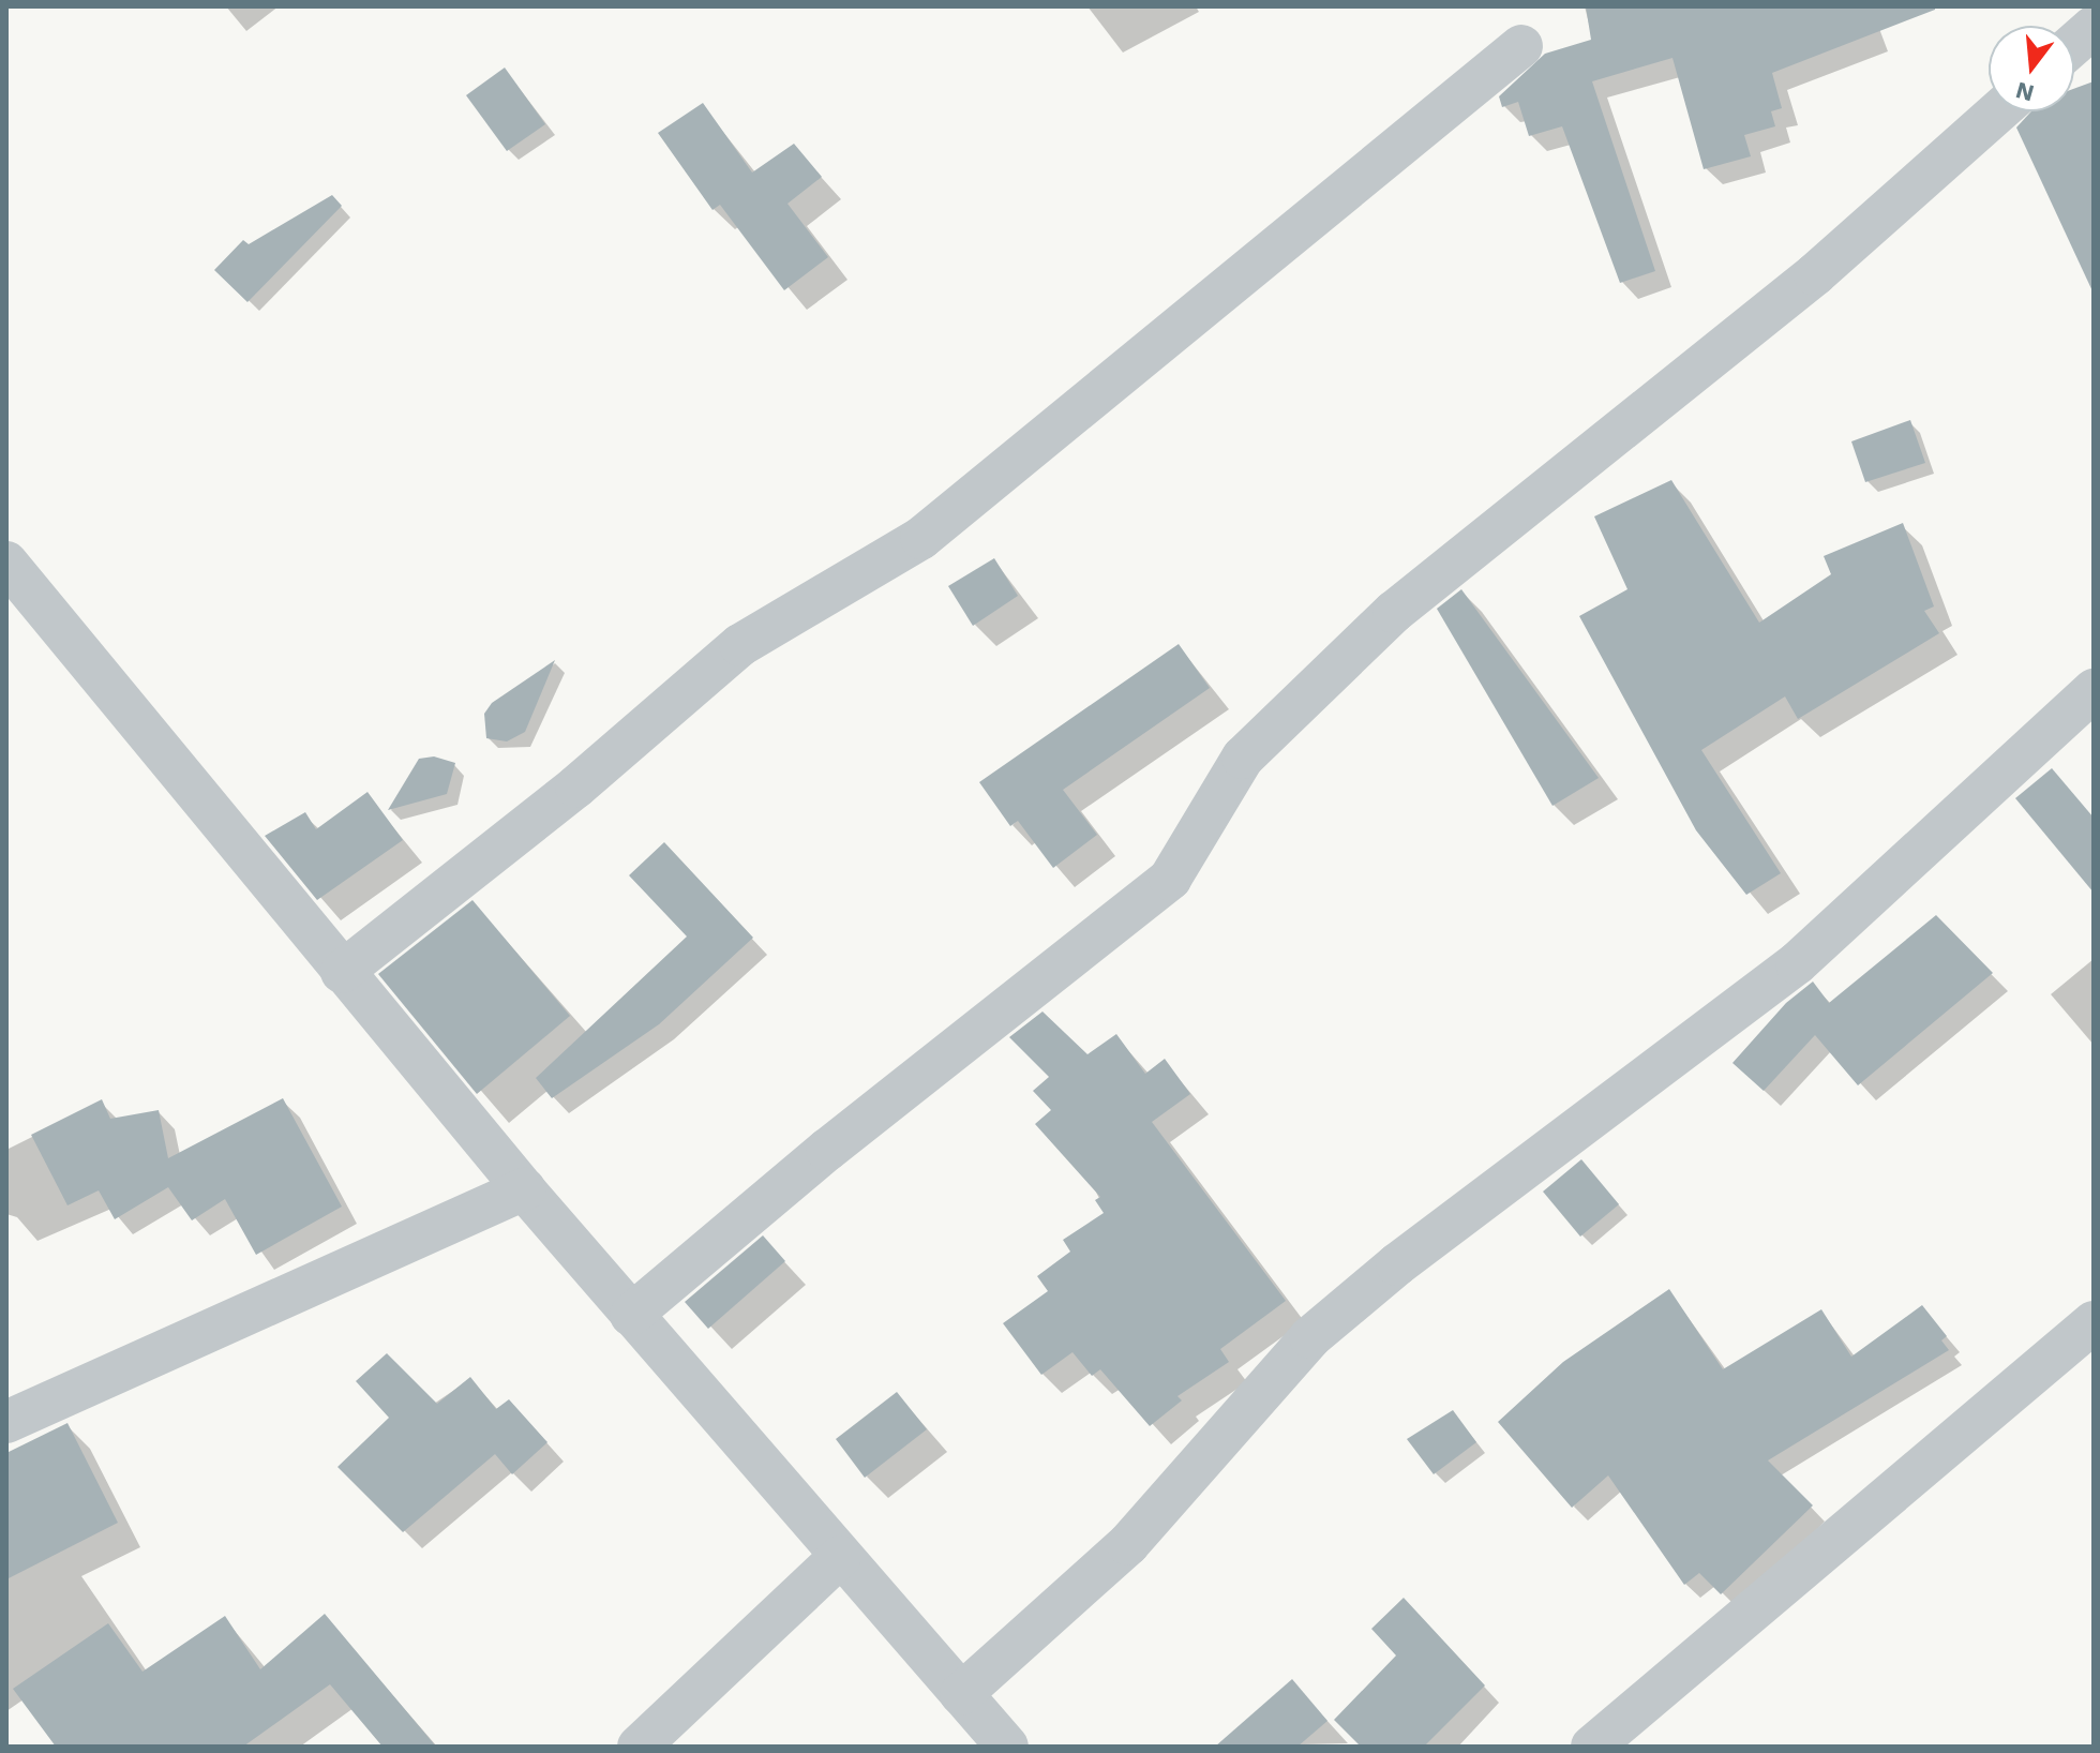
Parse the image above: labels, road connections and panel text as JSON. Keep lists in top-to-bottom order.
{
  "north": "bottom"
}
